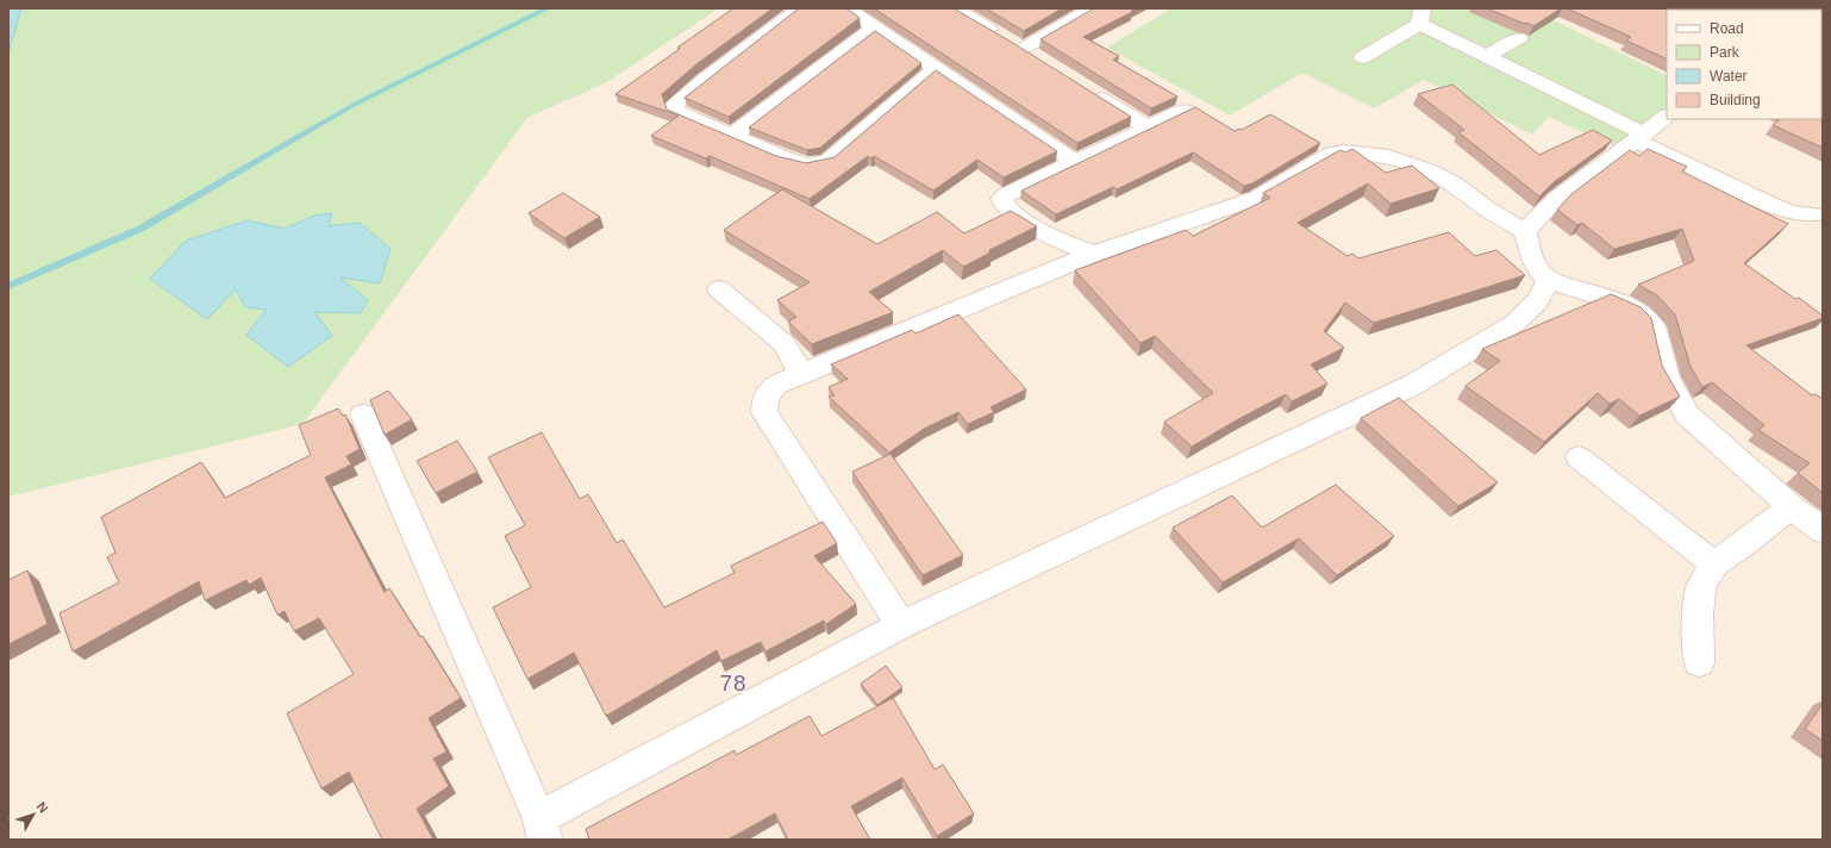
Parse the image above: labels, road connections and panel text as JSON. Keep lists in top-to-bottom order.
{
  "districts": ["78"],
  "legend": [
    "Road",
    "Park",
    "Water",
    "Building"
  ],
  "north": "top right"
}
